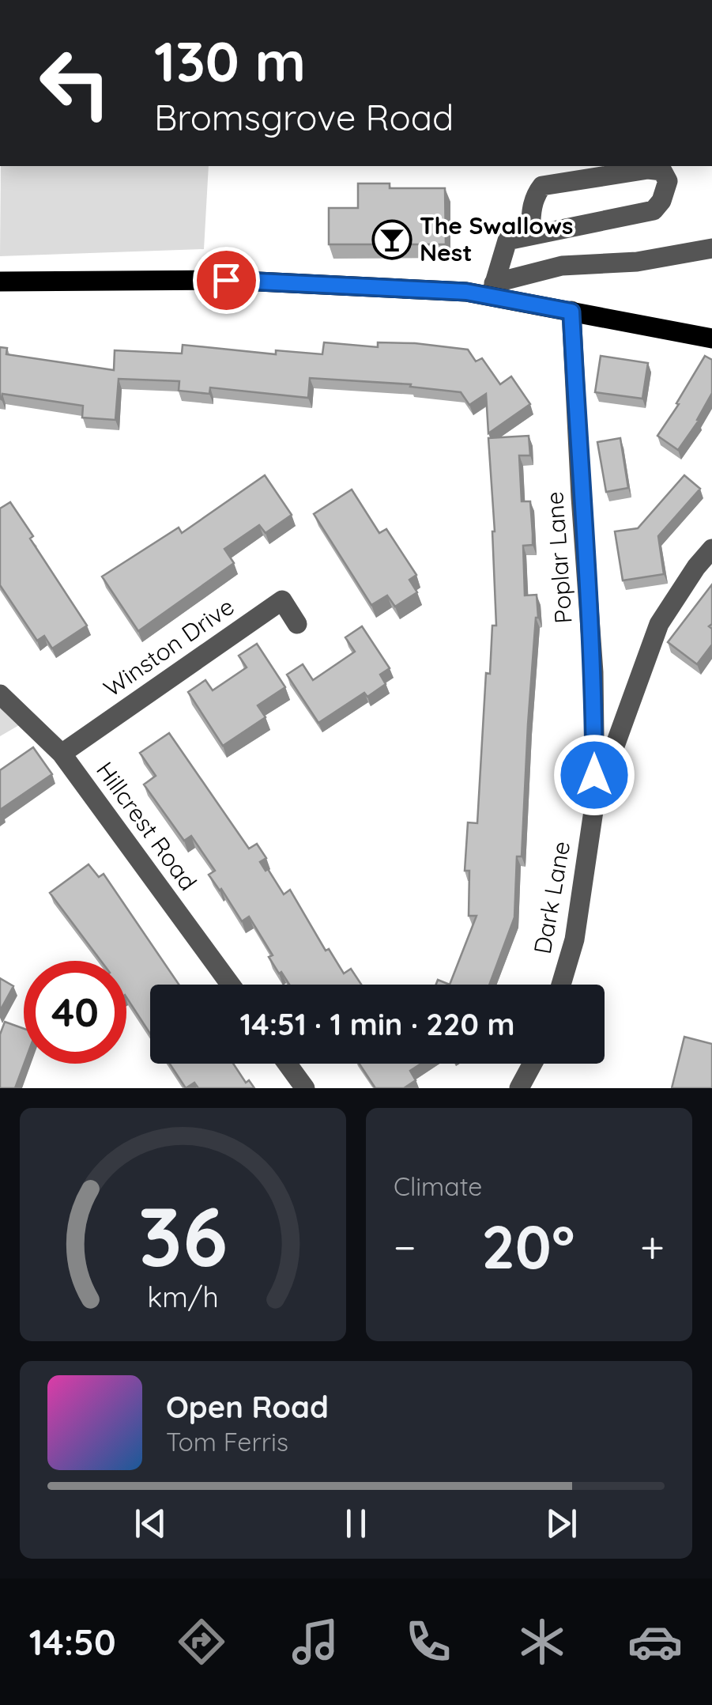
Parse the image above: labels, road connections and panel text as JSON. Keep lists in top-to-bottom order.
{
  "streets": {
    "street": [
      "Poplar Lane",
      "Winston Drive",
      "Hillcrest Road",
      "Dark Lane"
    ]
  },
  "crossings": [
    ["Poplar Lane", "Dark Lane"],
    ["Winston Drive", "Hillcrest Road"]
  ],
  "places": {
    "bar": ["The Swallows Nest"]
  },
  "page": {
    "turn": ["130 m", "Bromsgrove Road"],
    "limit": "40",
    "trip": "14:51 · 1 min · 220 m",
    "tile": "Climate",
    "heat": ["−", "20°", "+"],
    "song": ["Open Road", "Tom Ferris"],
    "tabs": "14:50",
    "gauge": ["36", "km/h"]
  }
}
